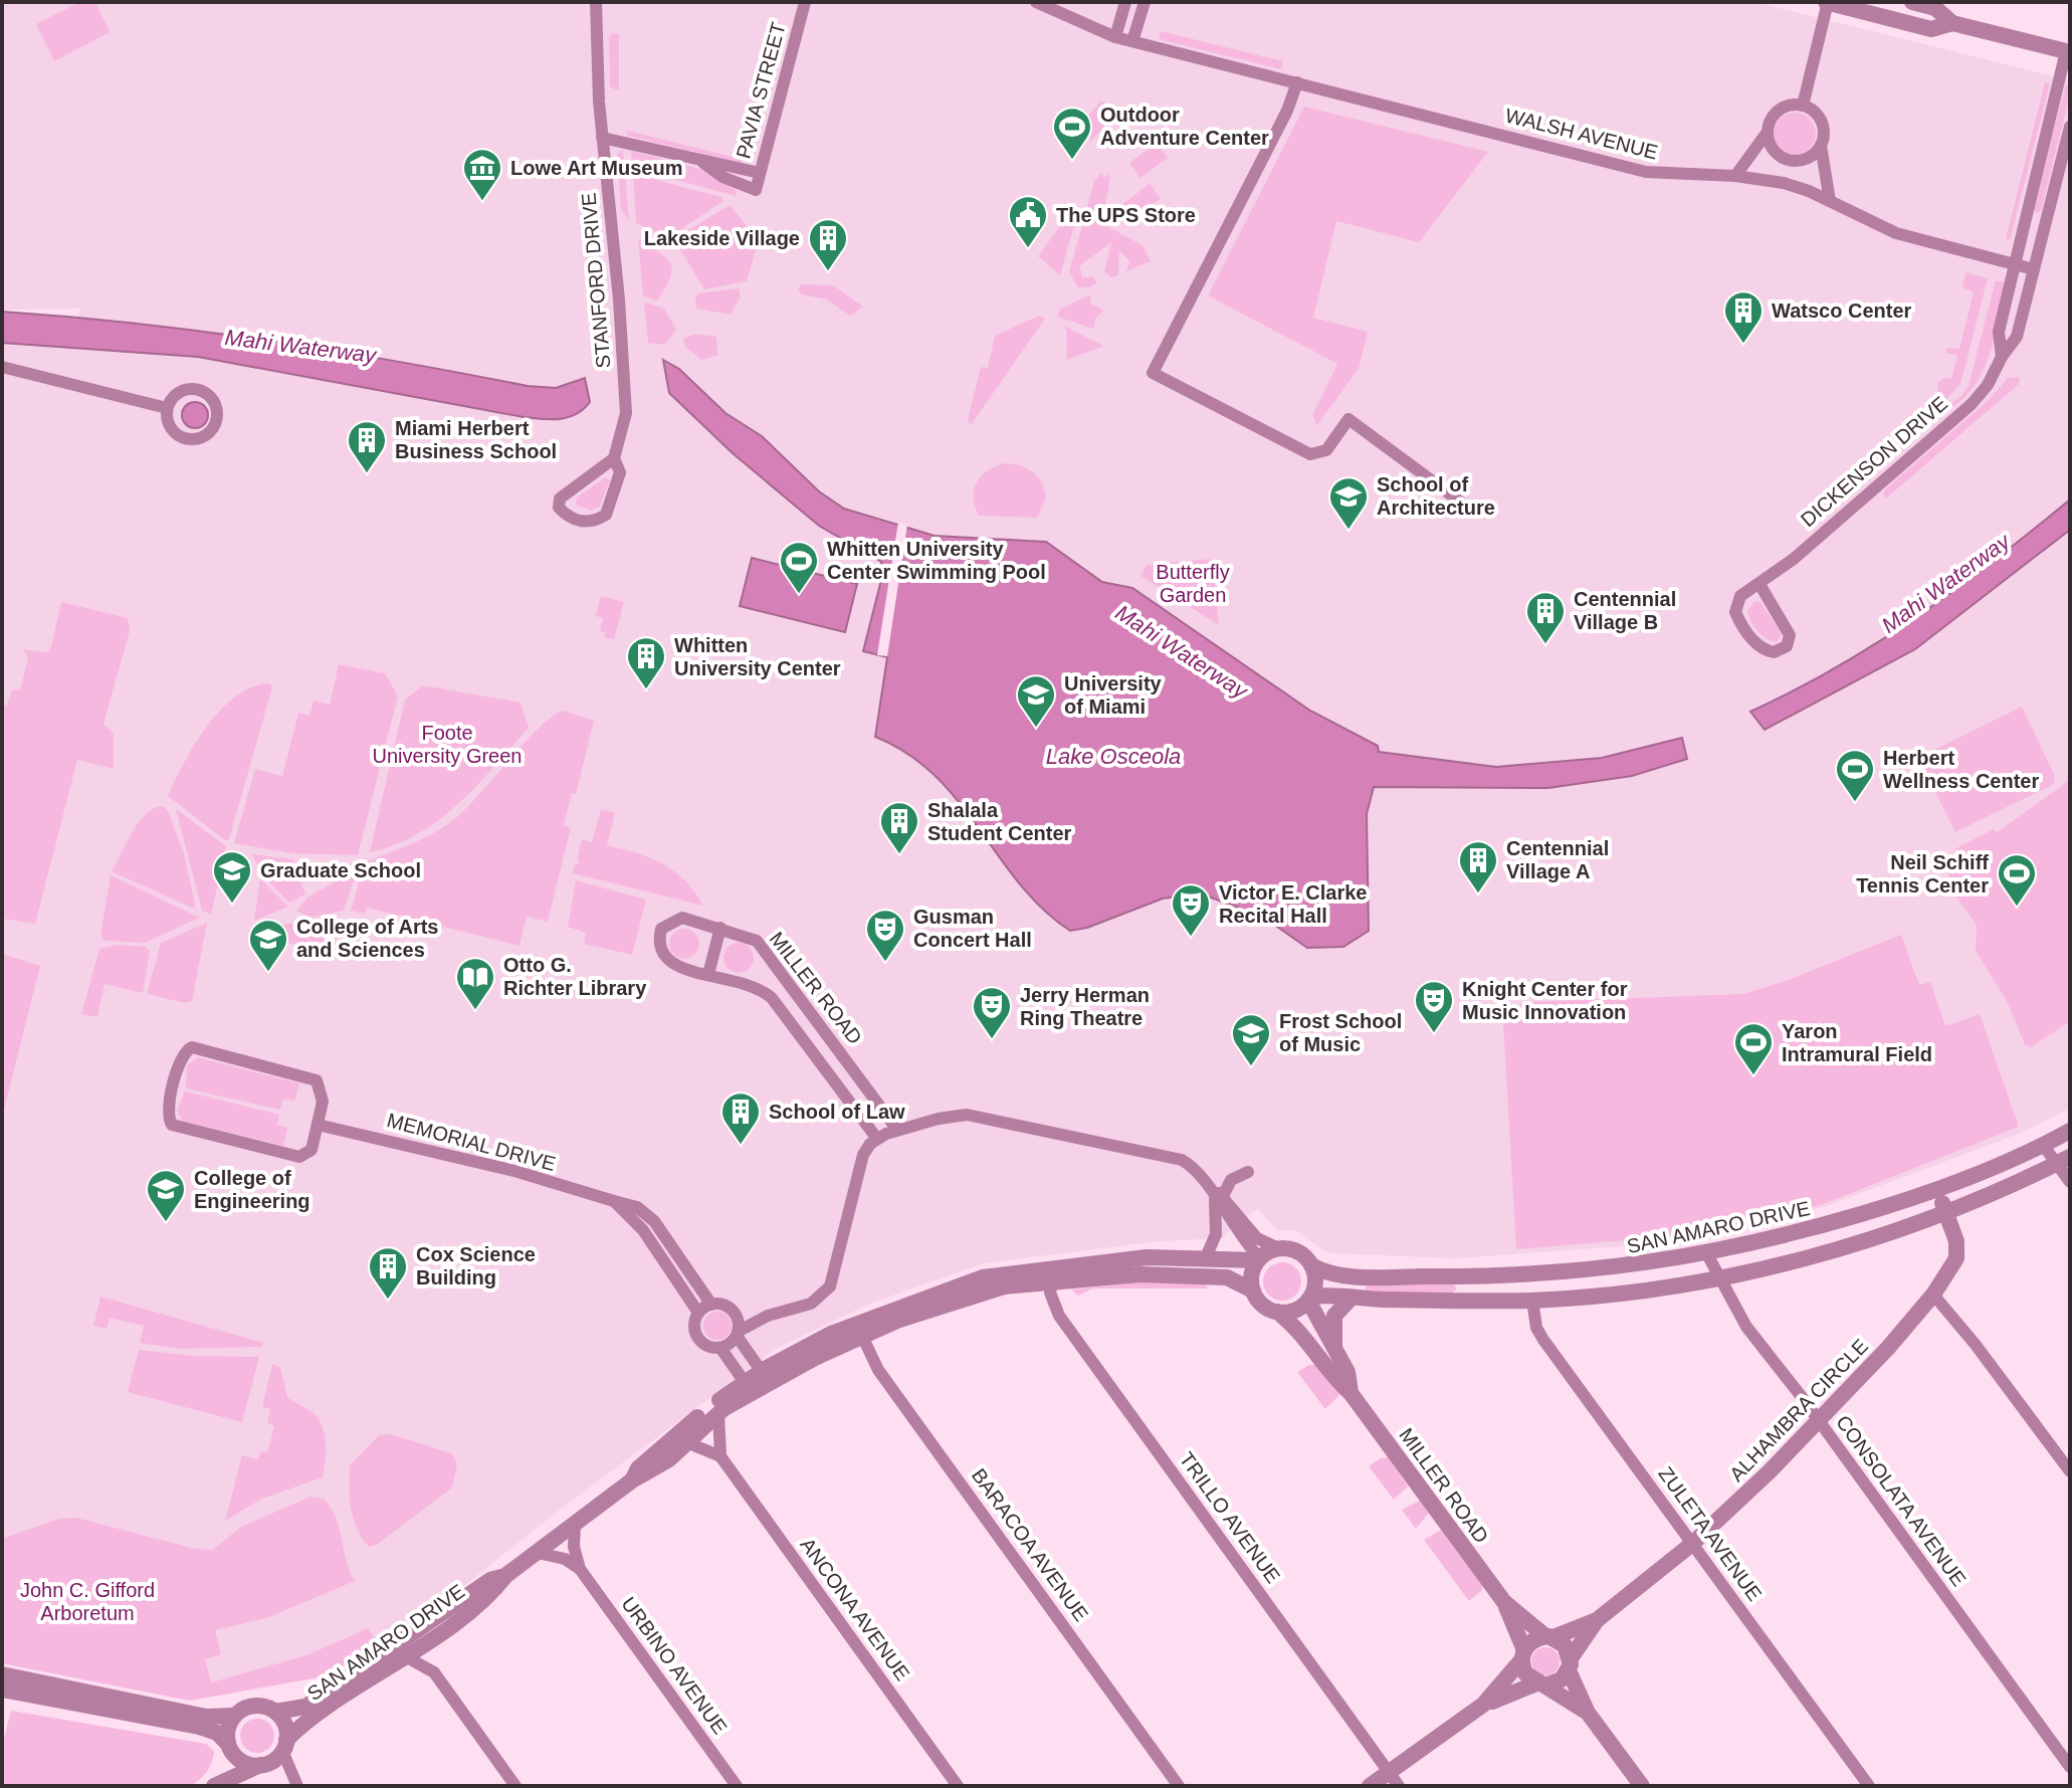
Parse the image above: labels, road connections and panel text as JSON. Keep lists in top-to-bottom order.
{
  "streets": {
    "street": [
      "PAVIA STREET",
      "WALSH AVENUE",
      "STANFORD DRIVE",
      "DICKENSON DRIVE",
      "MILLER ROAD",
      "MEMORIAL DRIVE",
      "SAN AMARO DRIVE",
      "ALHAMBRA CIRCLE",
      "CONSOLATA AVENUE",
      "TRILLO AVENUE",
      "ZULETA AVENUE",
      "BARACOA AVENUE",
      "ANCONA AVENUE",
      "URBINO AVENUE"
    ]
  },
  "crossings": [
    ["WALSH AVENUE", "DICKENSON DRIVE"],
    ["MILLER ROAD", "SAN AMARO DRIVE"],
    ["MILLER ROAD", "ALHAMBRA CIRCLE"],
    ["SAN AMARO DRIVE", "ALHAMBRA CIRCLE"],
    ["SAN AMARO DRIVE", "CONSOLATA AVENUE"],
    ["SAN AMARO DRIVE", "TRILLO AVENUE"],
    ["SAN AMARO DRIVE", "BARACOA AVENUE"],
    ["SAN AMARO DRIVE", "URBINO AVENUE"],
    ["ALHAMBRA CIRCLE", "CONSOLATA AVENUE"],
    ["ALHAMBRA CIRCLE", "ZULETA AVENUE"]
  ],
  "water": ["Mahi Waterway", "Lake Osceola"],
  "parks": ["Butterfly Garden", "Foote University Green", "John C. Gifford Arboretum"],
  "places": {
    "sports": [
      "Outdoor Adventure Center",
      "Whitten University Center Swimming Pool",
      "Herbert Wellness Center",
      "Neil Schiff Tennis Center",
      "Yaron Intramural Field"
    ],
    "museum": ["Lowe Art Museum"],
    "public building": ["The UPS Store"],
    "building": [
      "Lakeside Village",
      "Watsco Center",
      "Miami Herbert Business School",
      "Centennial Village B",
      "Whitten University Center",
      "Shalala Student Center",
      "Centennial Village A",
      "School of Law",
      "Cox Science Building"
    ],
    "school or university": [
      "School of Architecture",
      "University of Miami",
      "Graduate School",
      "College of Arts and Sciences",
      "Frost School of Music",
      "College of Engineering"
    ],
    "theatre": [
      "Victor E. Clarke Recital Hall",
      "Gusman Concert Hall",
      "Knight Center for Music Innovation",
      "Jerry Herman Ring Theatre"
    ],
    "library": ["Otto G. Richter Library"]
  }
}
